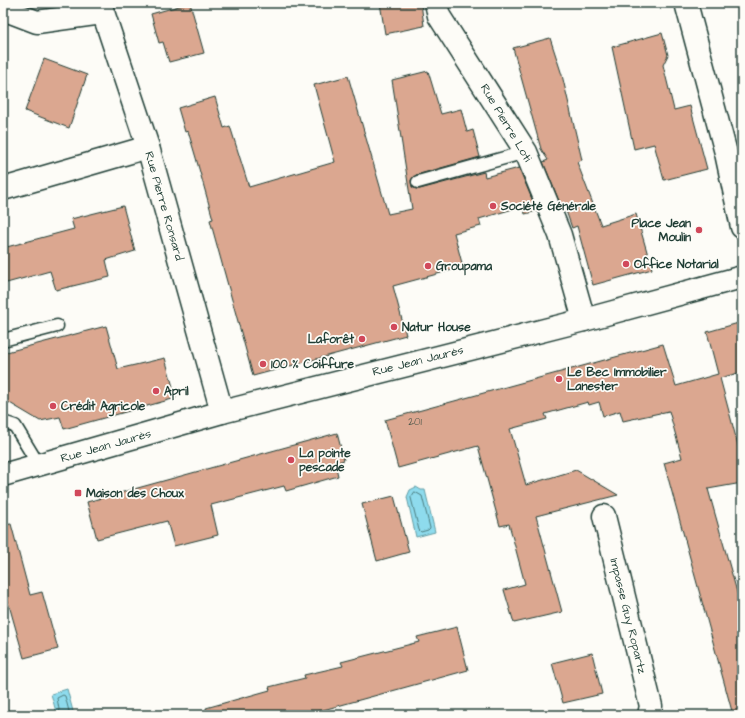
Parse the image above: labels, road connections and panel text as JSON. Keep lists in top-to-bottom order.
{
  "streets": {
    "street": [
      "Rue Pierre Loti",
      "Rue Pierre Ronsard",
      "Rue Jean Jaurès",
      "Impasse Guy Ropartz"
    ]
  },
  "crossings": [
    ["Rue Pierre Loti", "Rue Jean Jaurès"],
    ["Rue Pierre Ronsard", "Rue Jean Jaurès"]
  ],
  "places": {
    "other": [
      "Société Générale",
      "Place Jean Moulin",
      "Office Notarial",
      "Groupama",
      "Natur House",
      "Laforêt",
      "100 % Coiffure",
      "Le Bec Immobilier Lanester",
      "April",
      "Crédit Agricole",
      "La pointe pescade"
    ],
    "transit": ["Maison des Choux"]
  },
  "house_numbers": ["201"]
}
